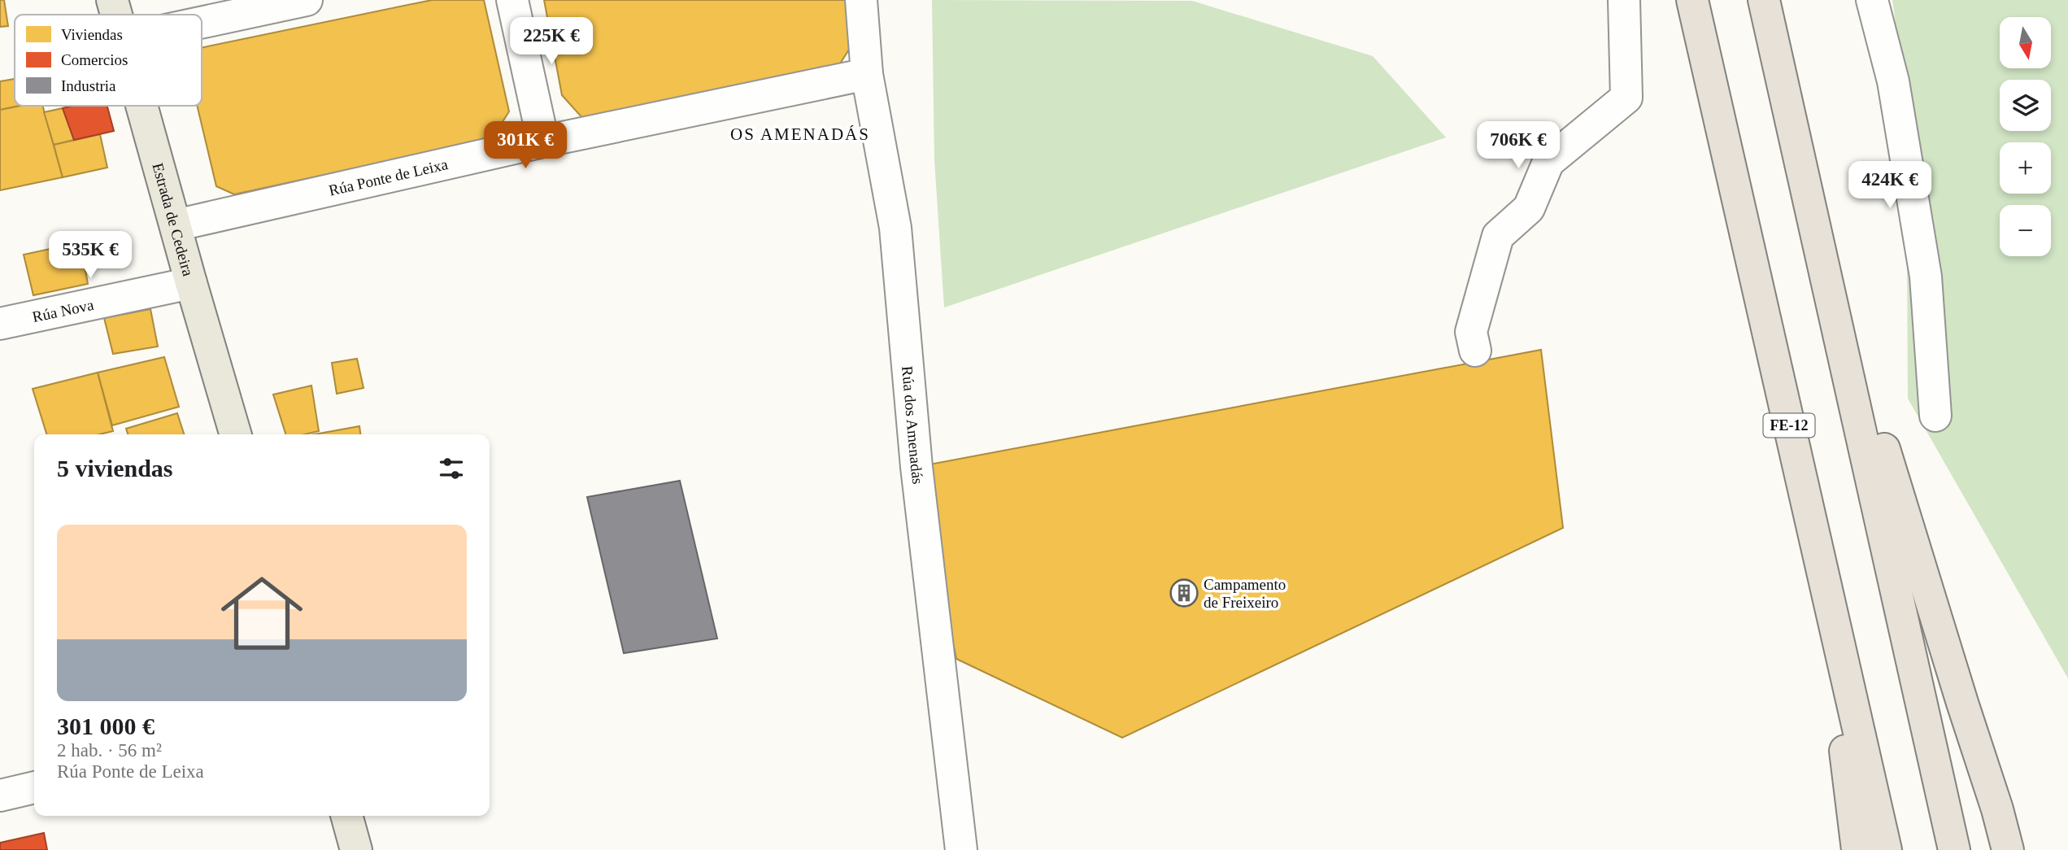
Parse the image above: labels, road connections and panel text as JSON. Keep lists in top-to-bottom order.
{
  "streets": {
    "highway": ["FE-12"],
    "main road": ["Estrada de Cedeira"],
    "street": ["Rúa Ponte de Leixa", "Rúa Nova", "Rúa dos Amenadás"]
  },
  "crossings": [
    ["Rúa Ponte de Leixa", "Estrada de Cedeira"],
    ["Rúa Ponte de Leixa", "Rúa dos Amenadás"],
    ["Estrada de Cedeira", "Rúa Nova"]
  ],
  "districts": ["OS AMENADÁS"],
  "places": {
    "building": ["Campamento de Freixeiro"]
  },
  "legend": ["Viviendas", "Comercios", "Industria"],
  "north": "bottom",
  "page": {
    "map_buttons": ["+", "−"],
    "price": [
      "225K €",
      "301K €",
      "706K €",
      "424K €",
      "535K €"
    ],
    "heading": "5 viviendas",
    "list": [
      {
        "name": "301 000 €",
        "note": "2 hab. · 56 m² · Rúa Ponte de Leixa"
      }
    ]
  }
}
